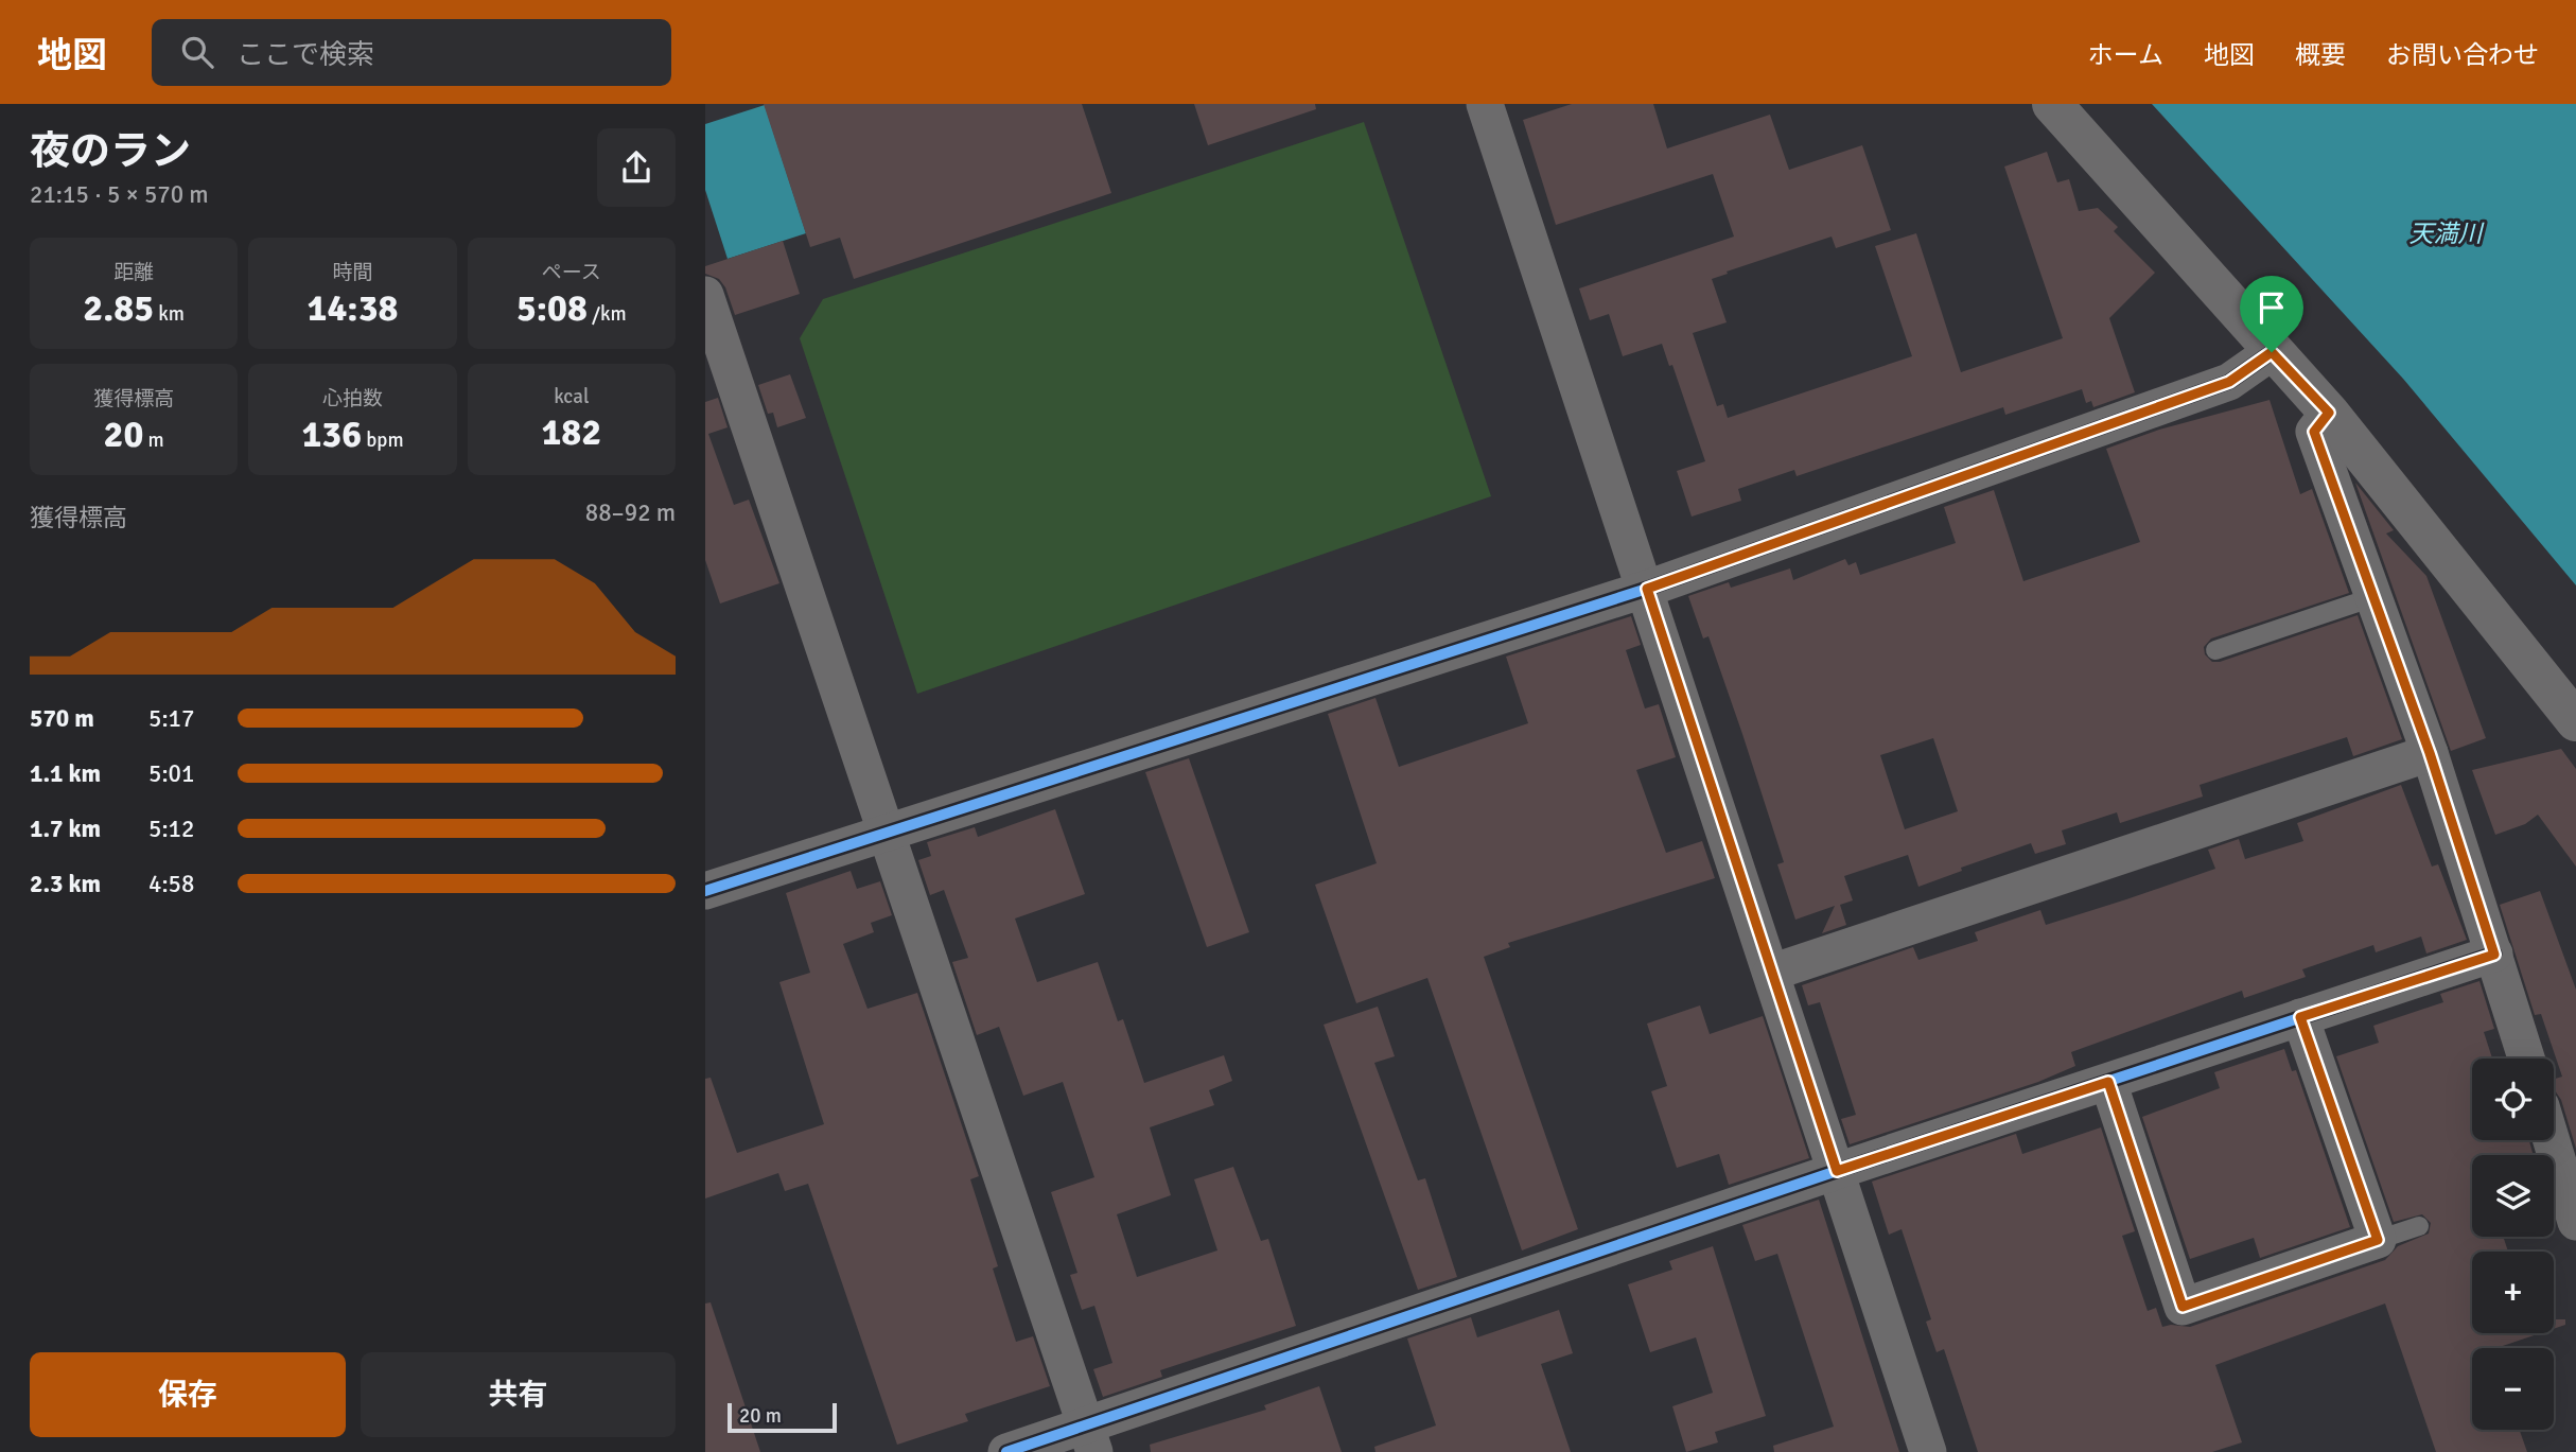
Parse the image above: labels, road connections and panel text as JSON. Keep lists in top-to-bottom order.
{
  "water": ["天満川"],
  "scale_bar": "20 m",
  "page": {
    "header": "地図",
    "search": "ここで検索",
    "nav": [
      "ホーム",
      "地図",
      "概要",
      "お問い合わせ"
    ],
    "heading": ["夜のラン", "21:15 · 5 × 570 m"],
    "stats": [
      ["距離", "2.85 km"],
      ["時間", "14:38"],
      ["ペース", "5:08 /km"],
      ["獲得標高", "20 m"],
      ["心拍数", "136 bpm"],
      ["kcal", "182"]
    ],
    "chart": ["獲得標高", "88–92 m"],
    "list": [
      {
        "name": "570 m",
        "note": "5:17"
      },
      {
        "name": "1.1 km",
        "note": "5:01"
      },
      {
        "name": "1.7 km",
        "note": "5:12"
      },
      {
        "name": "2.3 km",
        "note": "4:58"
      }
    ],
    "map_buttons": ["+", "−"],
    "buttons": ["保存", "共有"],
    "scale": "20 m"
  }
}
